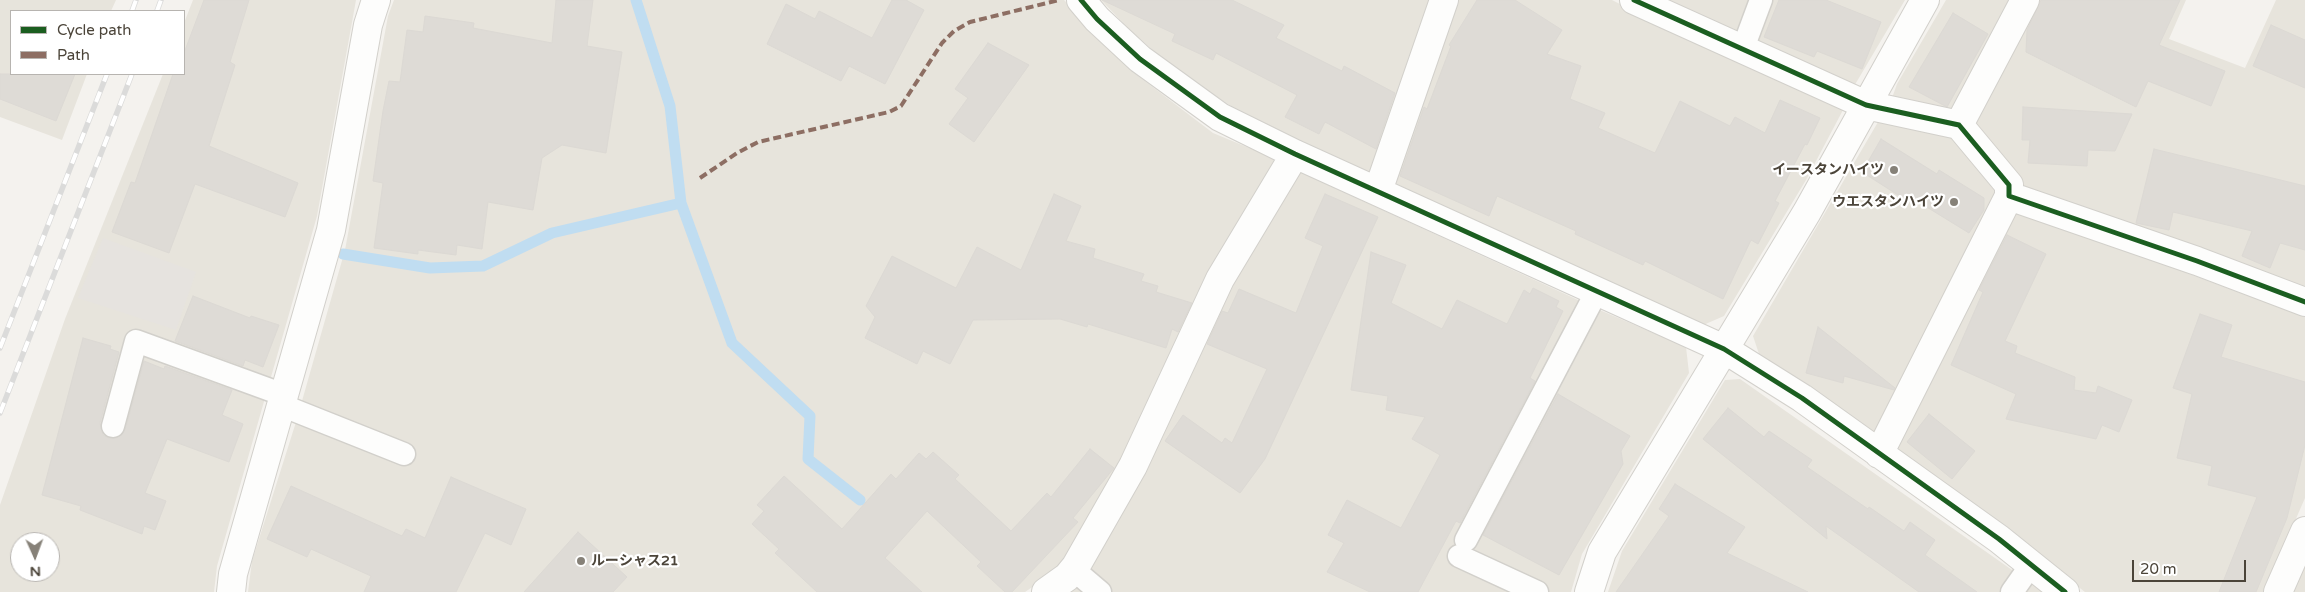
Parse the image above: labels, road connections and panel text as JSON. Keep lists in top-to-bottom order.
{
  "places": ["イースタンハイツ", "ウエスタンハイツ", "ルーシャス21"],
  "legend": ["Cycle path", "Path"],
  "scale_bar": "20 m",
  "north": "bottom"
}
